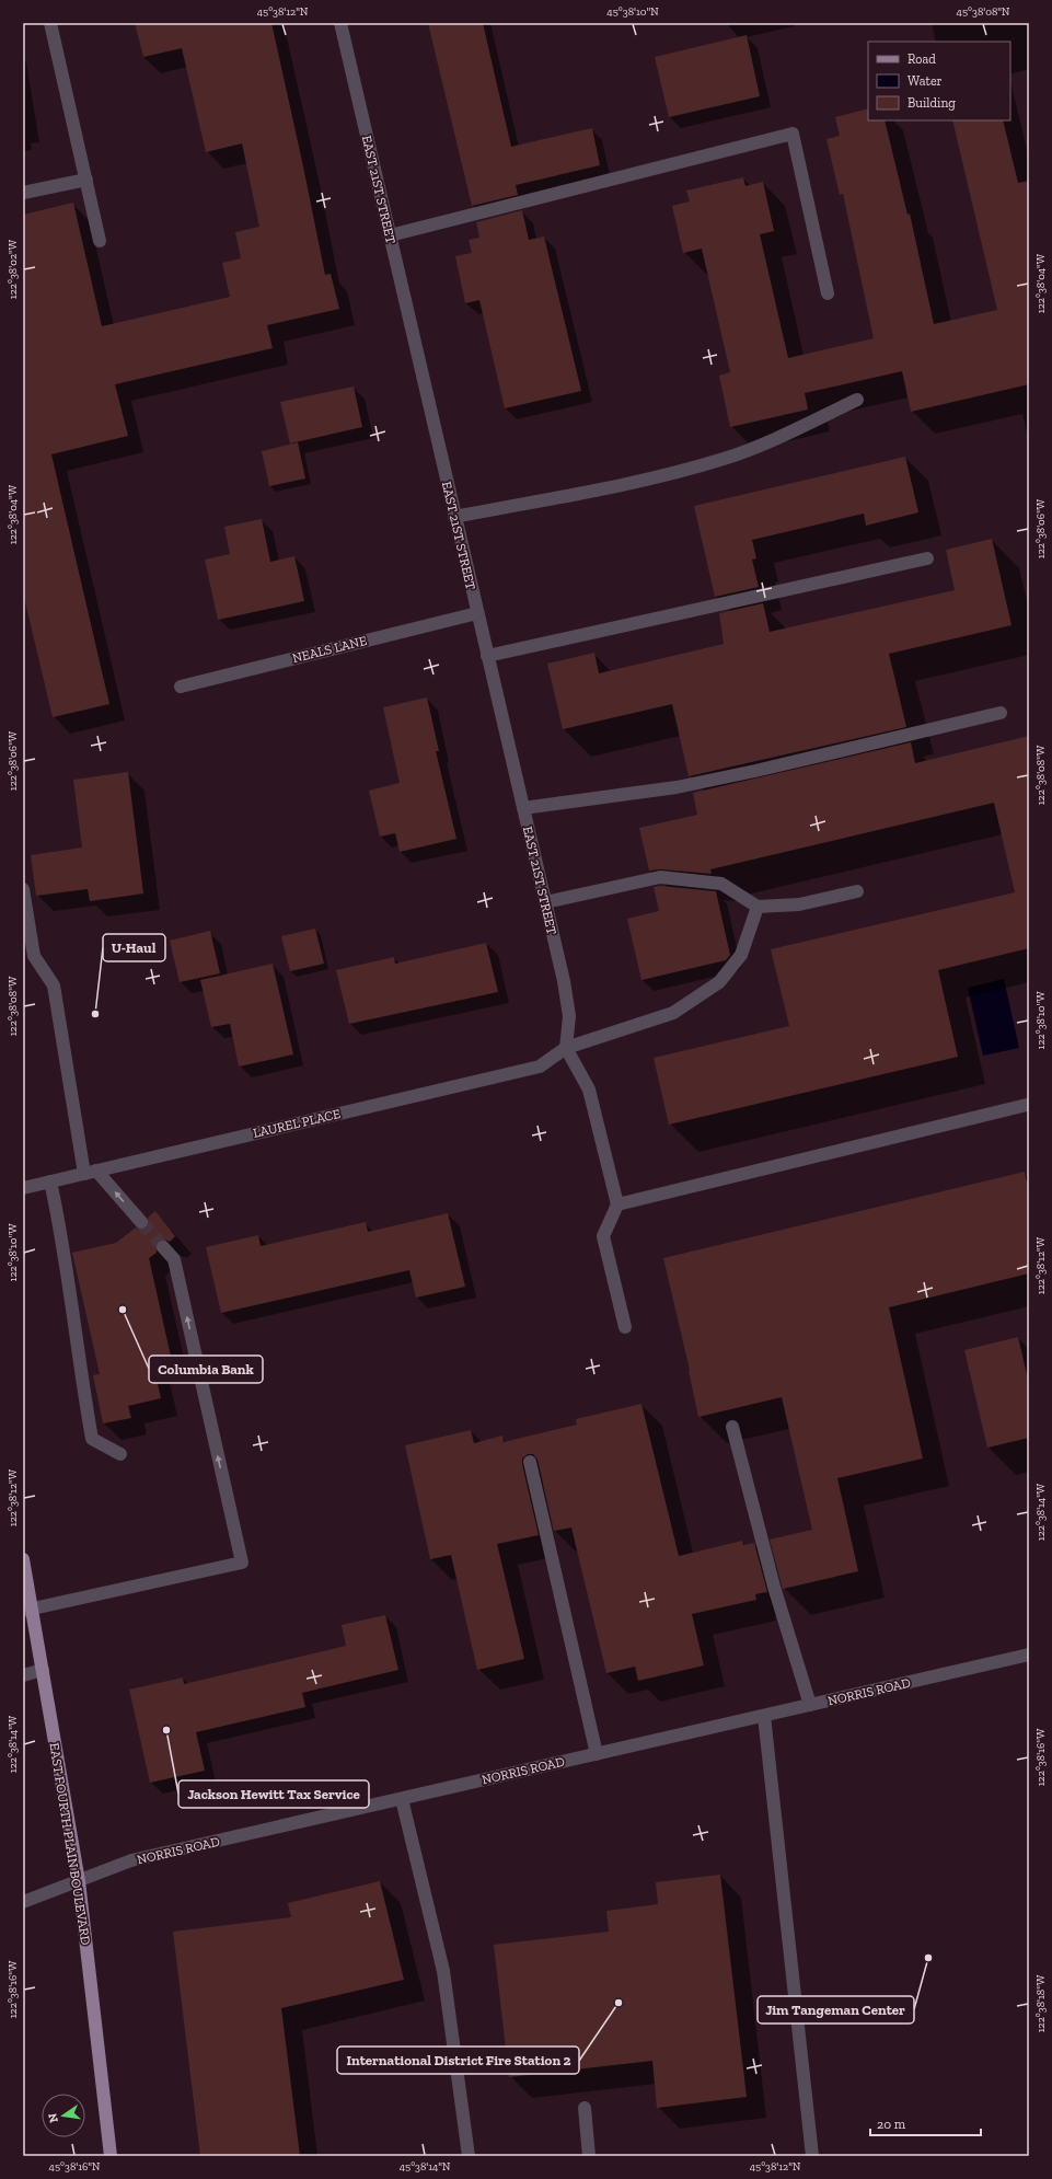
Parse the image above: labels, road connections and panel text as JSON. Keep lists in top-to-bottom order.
{
  "streets": {
    "main road": ["EAST FOURTH PLAIN BOULEVARD"],
    "street": [
      "EAST 21ST STREET",
      "NEALS LANE",
      "LAUREL PLACE",
      "NORRIS ROAD"
    ]
  },
  "crossings": [
    ["EAST 21ST STREET", "NEALS LANE"],
    ["EAST 21ST STREET", "LAUREL PLACE"],
    ["NORRIS ROAD", "EAST FOURTH PLAIN BOULEVARD"]
  ],
  "places": [
    "U-Haul",
    "Columbia Bank",
    "Jackson Hewitt Tax Service",
    "Jim Tangeman Center",
    "International District Fire Station 2"
  ],
  "legend": ["Road", "Water", "Building"],
  "scale_bar": "20 m",
  "north": "left",
  "coordinates": [
    "45°38'12\"N",
    "45°38'10\"N",
    "45°38'08\"N",
    "122°38'02\"W",
    "122°38'04\"W",
    "122°38'06\"W",
    "122°38'08\"W",
    "122°38'10\"W",
    "122°38'12\"W",
    "122°38'14\"W",
    "122°38'16\"W",
    "122°38'18\"W",
    "45°38'16\"N",
    "45°38'14\"N"
  ]
}
